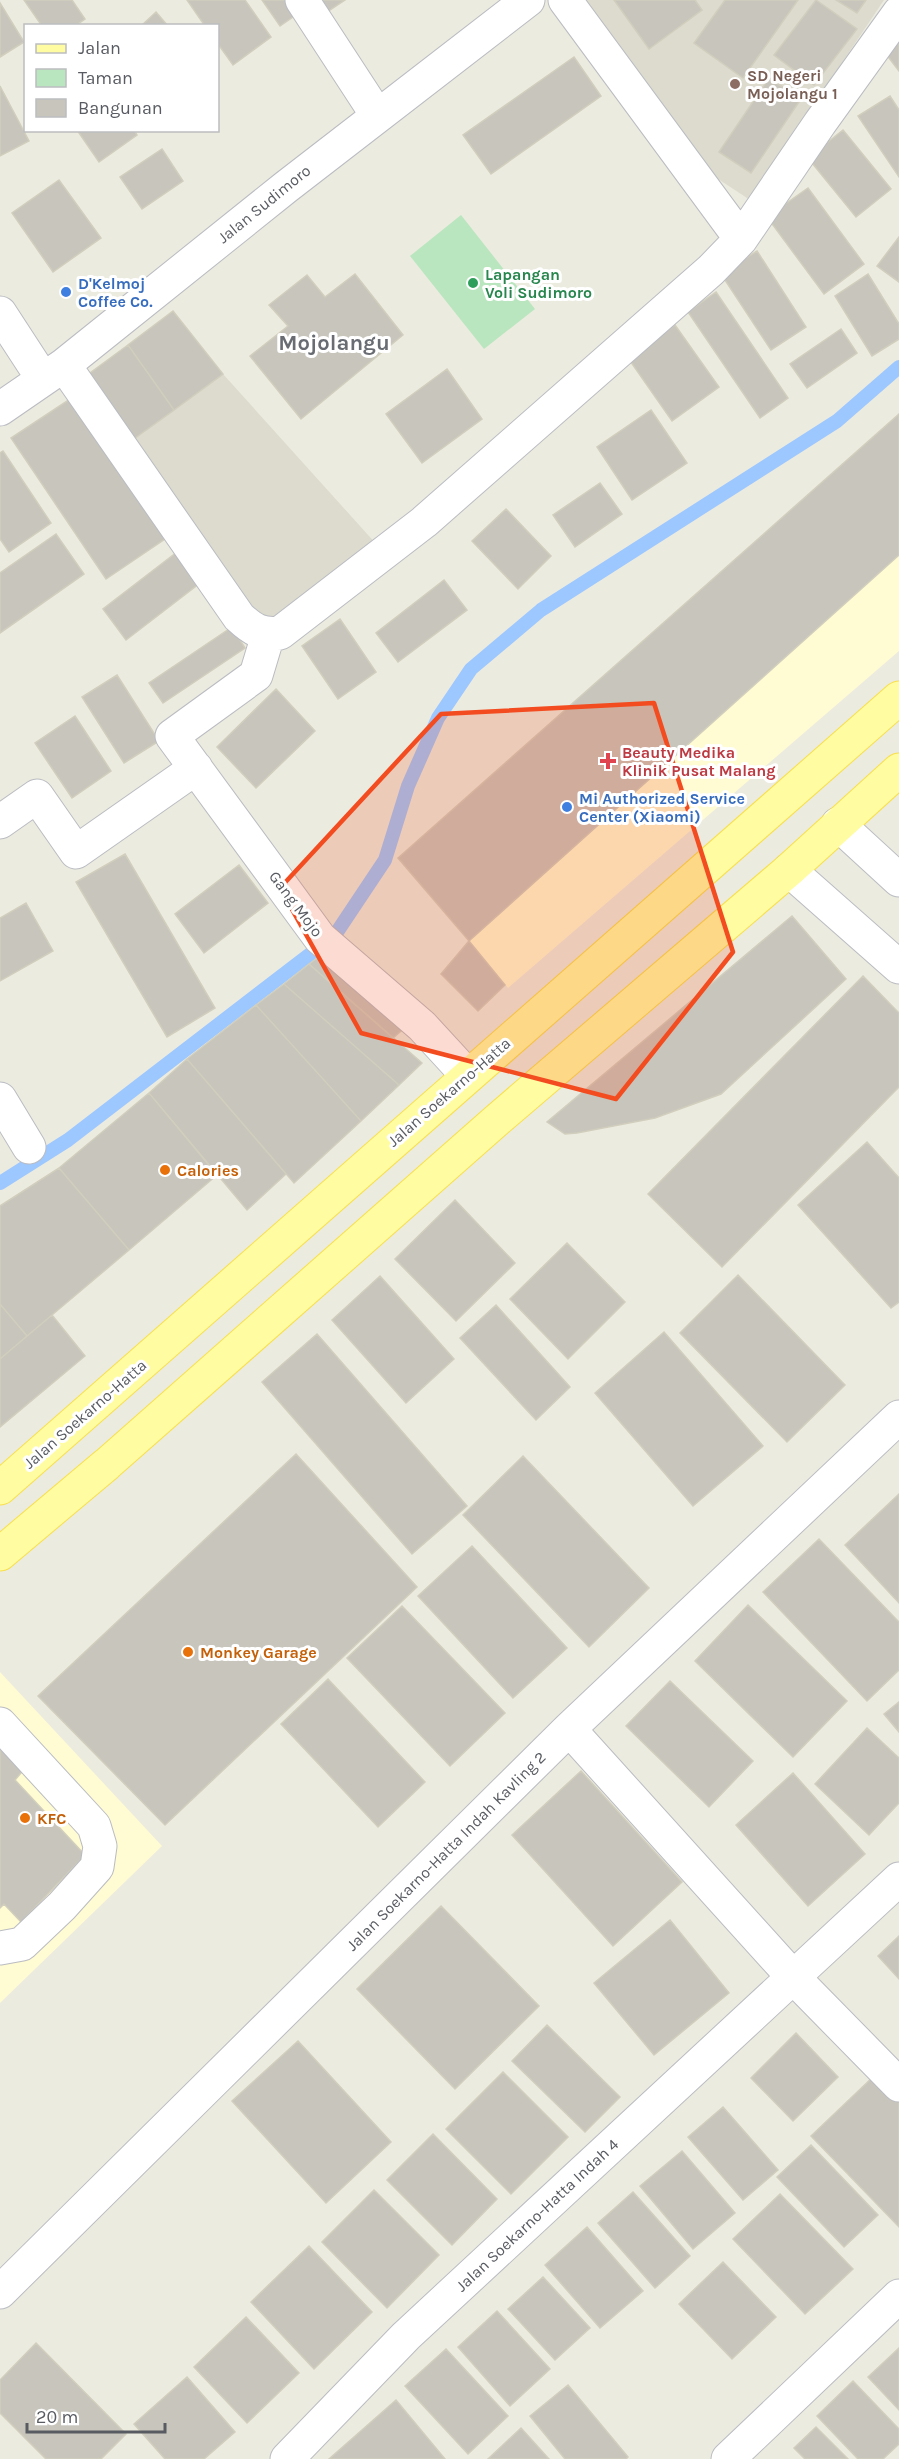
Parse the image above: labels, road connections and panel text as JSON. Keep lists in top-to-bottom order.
{
  "streets": {
    "main road": ["Jalan Soekarno-Hatta"],
    "street": [
      "Jalan Sudimoro",
      "Gang Mojo",
      "Jalan Soekarno-Hatta Indah Kavling 2",
      "Jalan Soekarno-Hatta Indah 4"
    ]
  },
  "crossings": [
    ["Gang Mojo", "Jalan Soekarno-Hatta"]
  ],
  "districts": ["Mojolangu"],
  "places": {
    "other": [
      "SD Negeri Mojolangu 1",
      "Lapangan Voli Sudimoro",
      "D'Kelmoj Coffee Co.",
      "Mi Authorized Service Center (Xiaomi)",
      "Calories",
      "Monkey Garage",
      "KFC"
    ],
    "health": ["Beauty Medika Klinik Pusat Malang"]
  },
  "legend": ["Jalan", "Taman", "Bangunan"],
  "scale_bar": "20 m"
}
